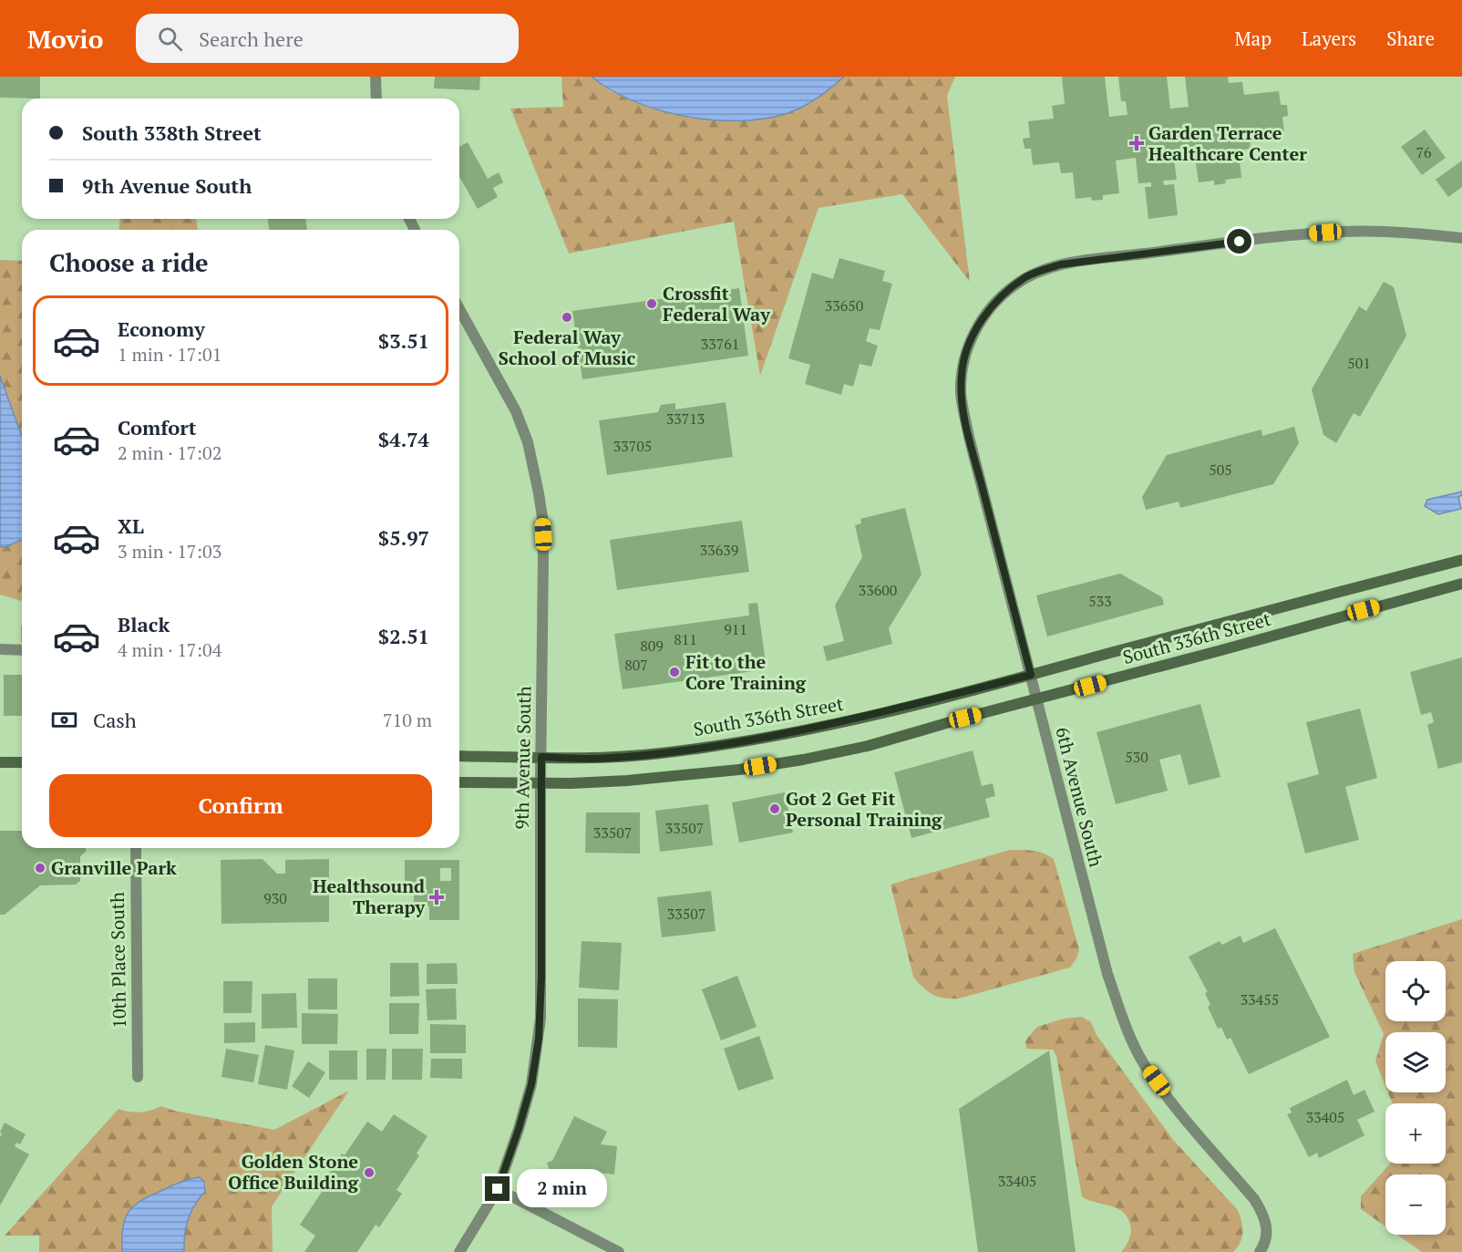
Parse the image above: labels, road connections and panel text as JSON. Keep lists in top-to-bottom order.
{
  "streets": {
    "main road": ["South 336th Street"],
    "street": ["9th Avenue South", "6th Avenue South", "10th Place South"]
  },
  "crossings": [
    ["South 336th Street", "9th Avenue South"],
    ["South 336th Street", "6th Avenue South"]
  ],
  "places": {
    "health": ["Garden Terrace Healthcare Center", "Healthsound Therapy"],
    "other": [
      "Crossfit Federal Way",
      "Federal Way School of Music",
      "Fit to the Core Training",
      "Got 2 Get Fit Personal Training",
      "Granville Park",
      "Golden Stone Office Building"
    ]
  },
  "house_numbers": [
    "76",
    "33650",
    "33761",
    "501",
    "33713",
    "33705",
    "505",
    "33639",
    "33600",
    "533",
    "911",
    "811",
    "809",
    "807",
    "530",
    "33507",
    "33507",
    "930",
    "33507",
    "33455",
    "33405",
    "33405"
  ],
  "page": {
    "header": "Movio",
    "search": "Search here",
    "nav": ["Map", "Layers", "Share"],
    "banner": ["South 338th Street", "9th Avenue South"],
    "heading": "Choose a ride",
    "list": [
      {
        "name": "Economy",
        "note": "1 min · 17:01",
        "value": "$3.51"
      },
      {
        "name": "Comfort",
        "note": "2 min · 17:02",
        "value": "$4.74"
      },
      {
        "name": "XL",
        "note": "3 min · 17:03",
        "value": "$5.97"
      },
      {
        "name": "Black",
        "note": "4 min · 17:04",
        "value": "$2.51"
      }
    ],
    "pay": ["Cash", "710 m"],
    "buttons": "Confirm",
    "map_buttons": ["+", "−"],
    "bubble": "2 min"
  }
}
